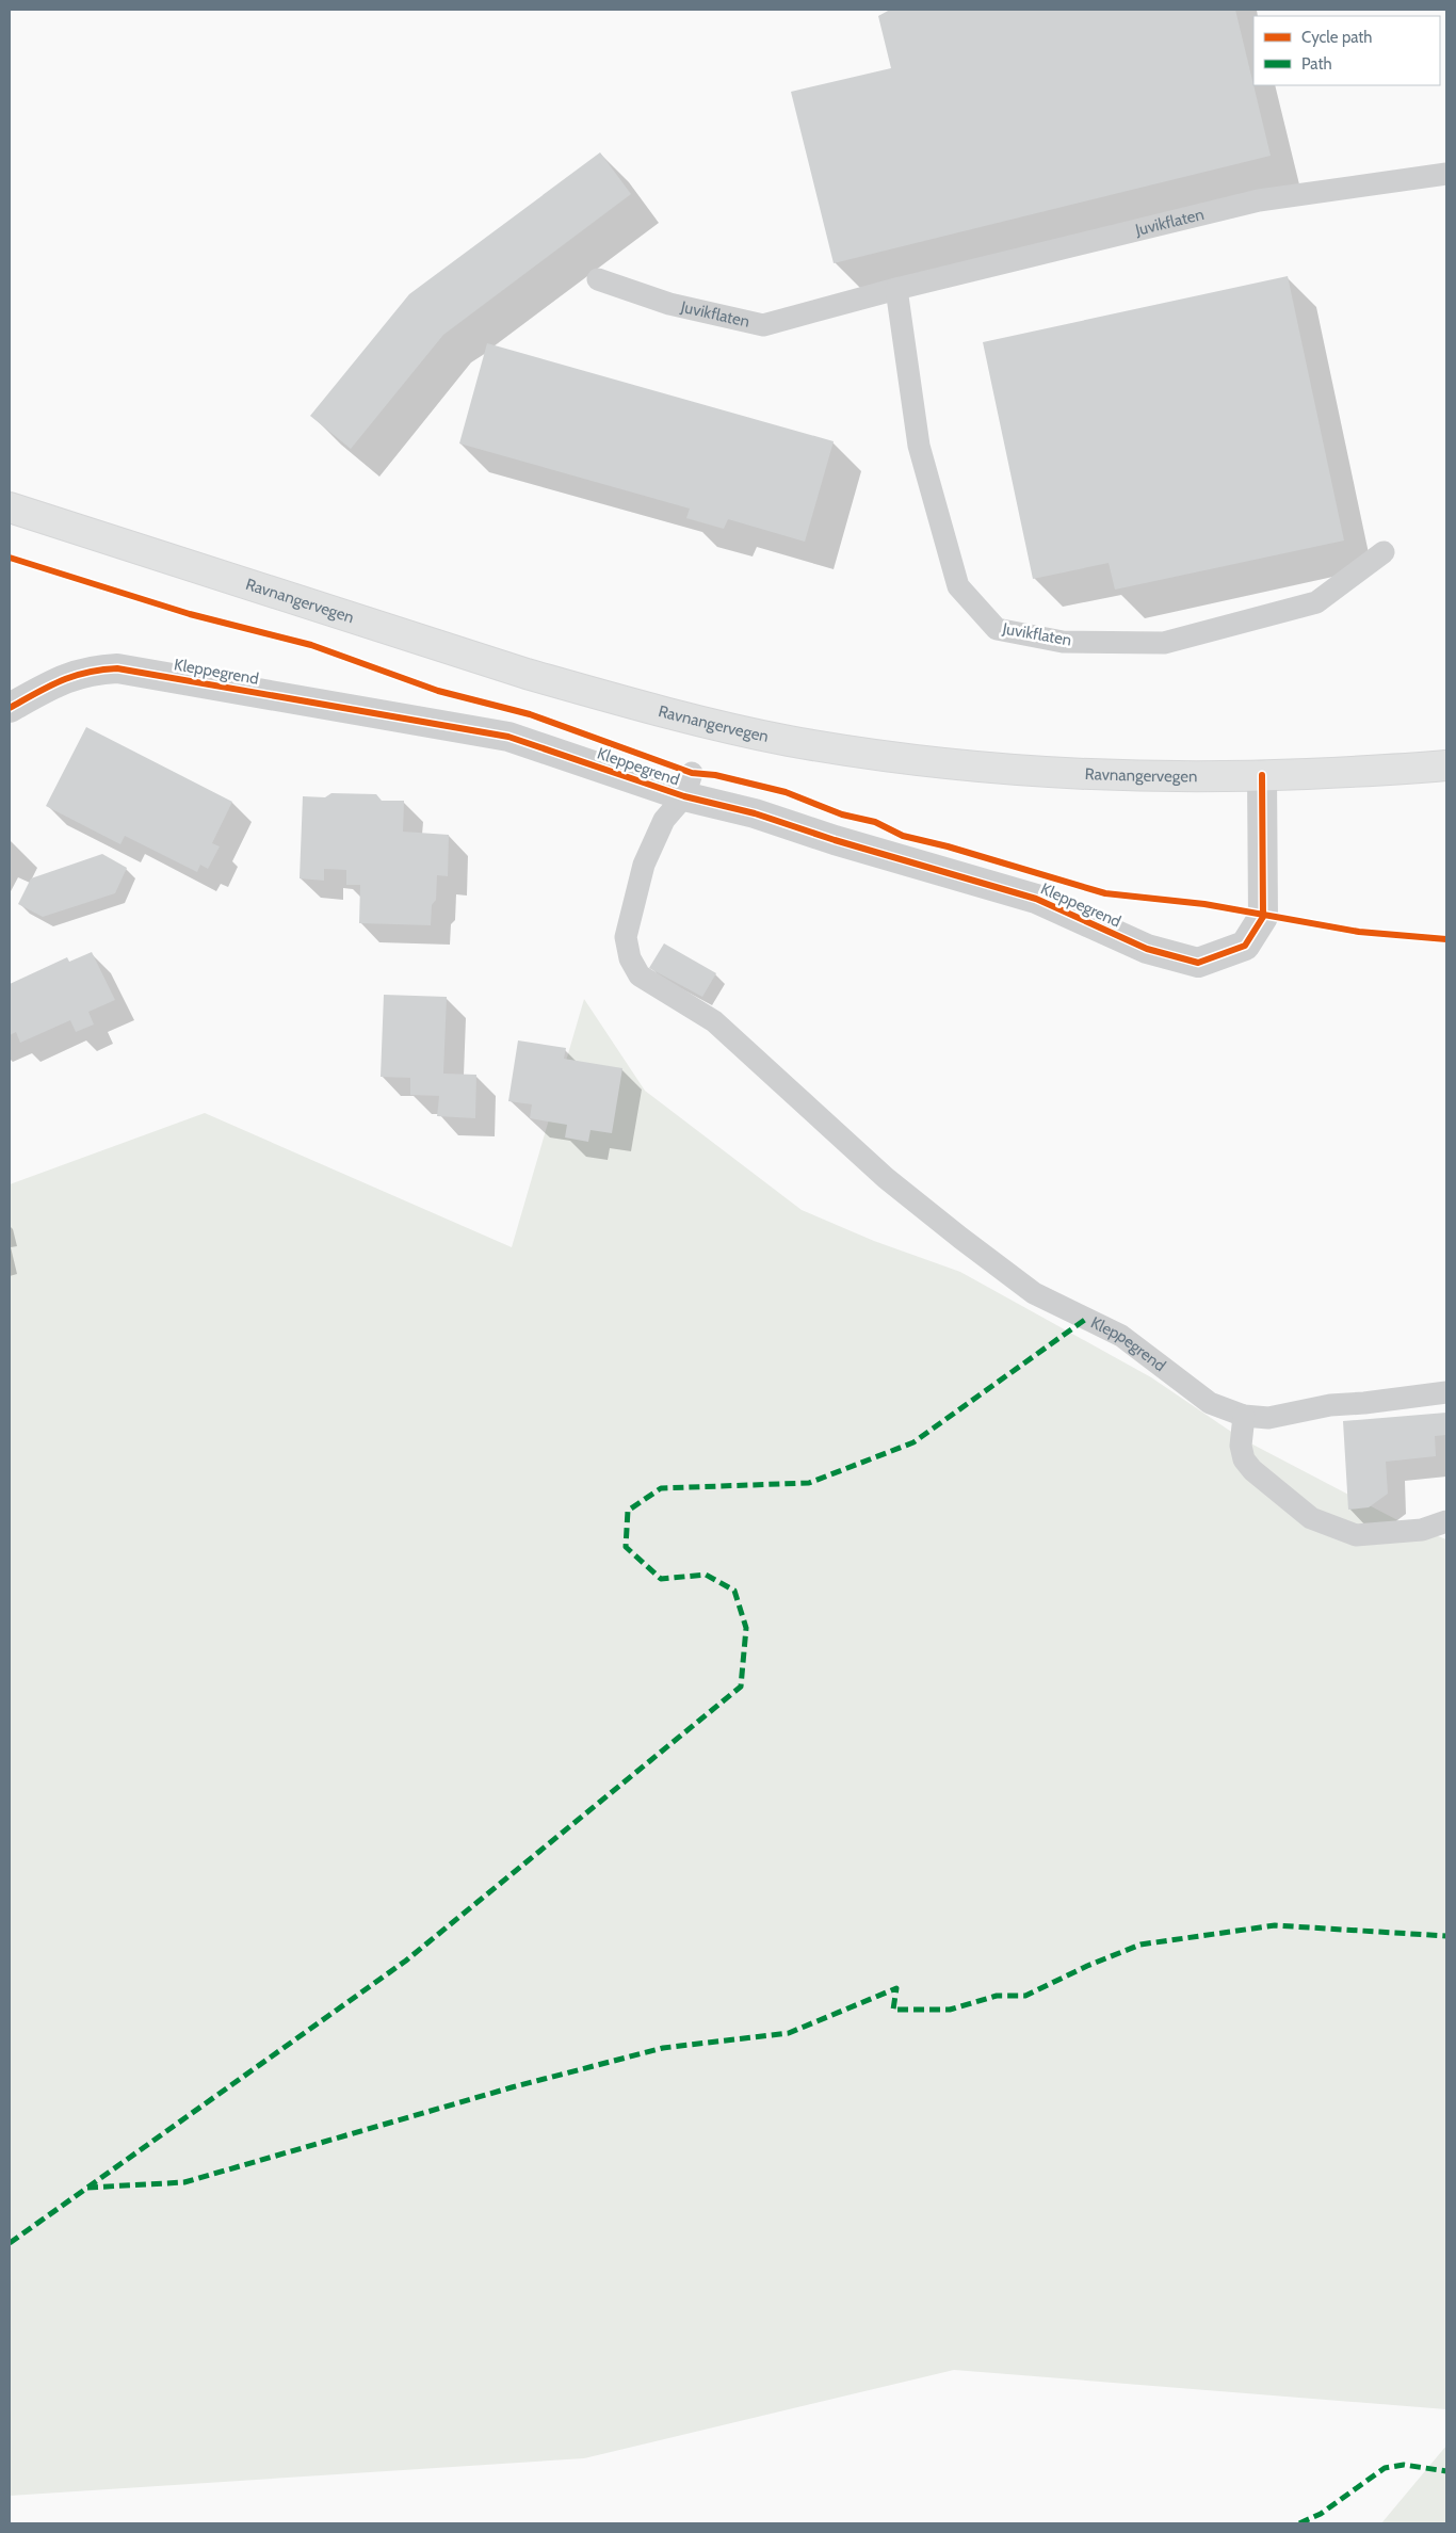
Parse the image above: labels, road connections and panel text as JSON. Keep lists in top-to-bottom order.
{
  "streets": {
    "main road": ["Ravnangervegen"],
    "street": ["Kleppegrend"],
    "lane": ["Juvikflaten"]
  },
  "crossings": [
    ["Ravnangervegen", "Kleppegrend"]
  ],
  "legend": ["Cycle path", "Path"]
}
